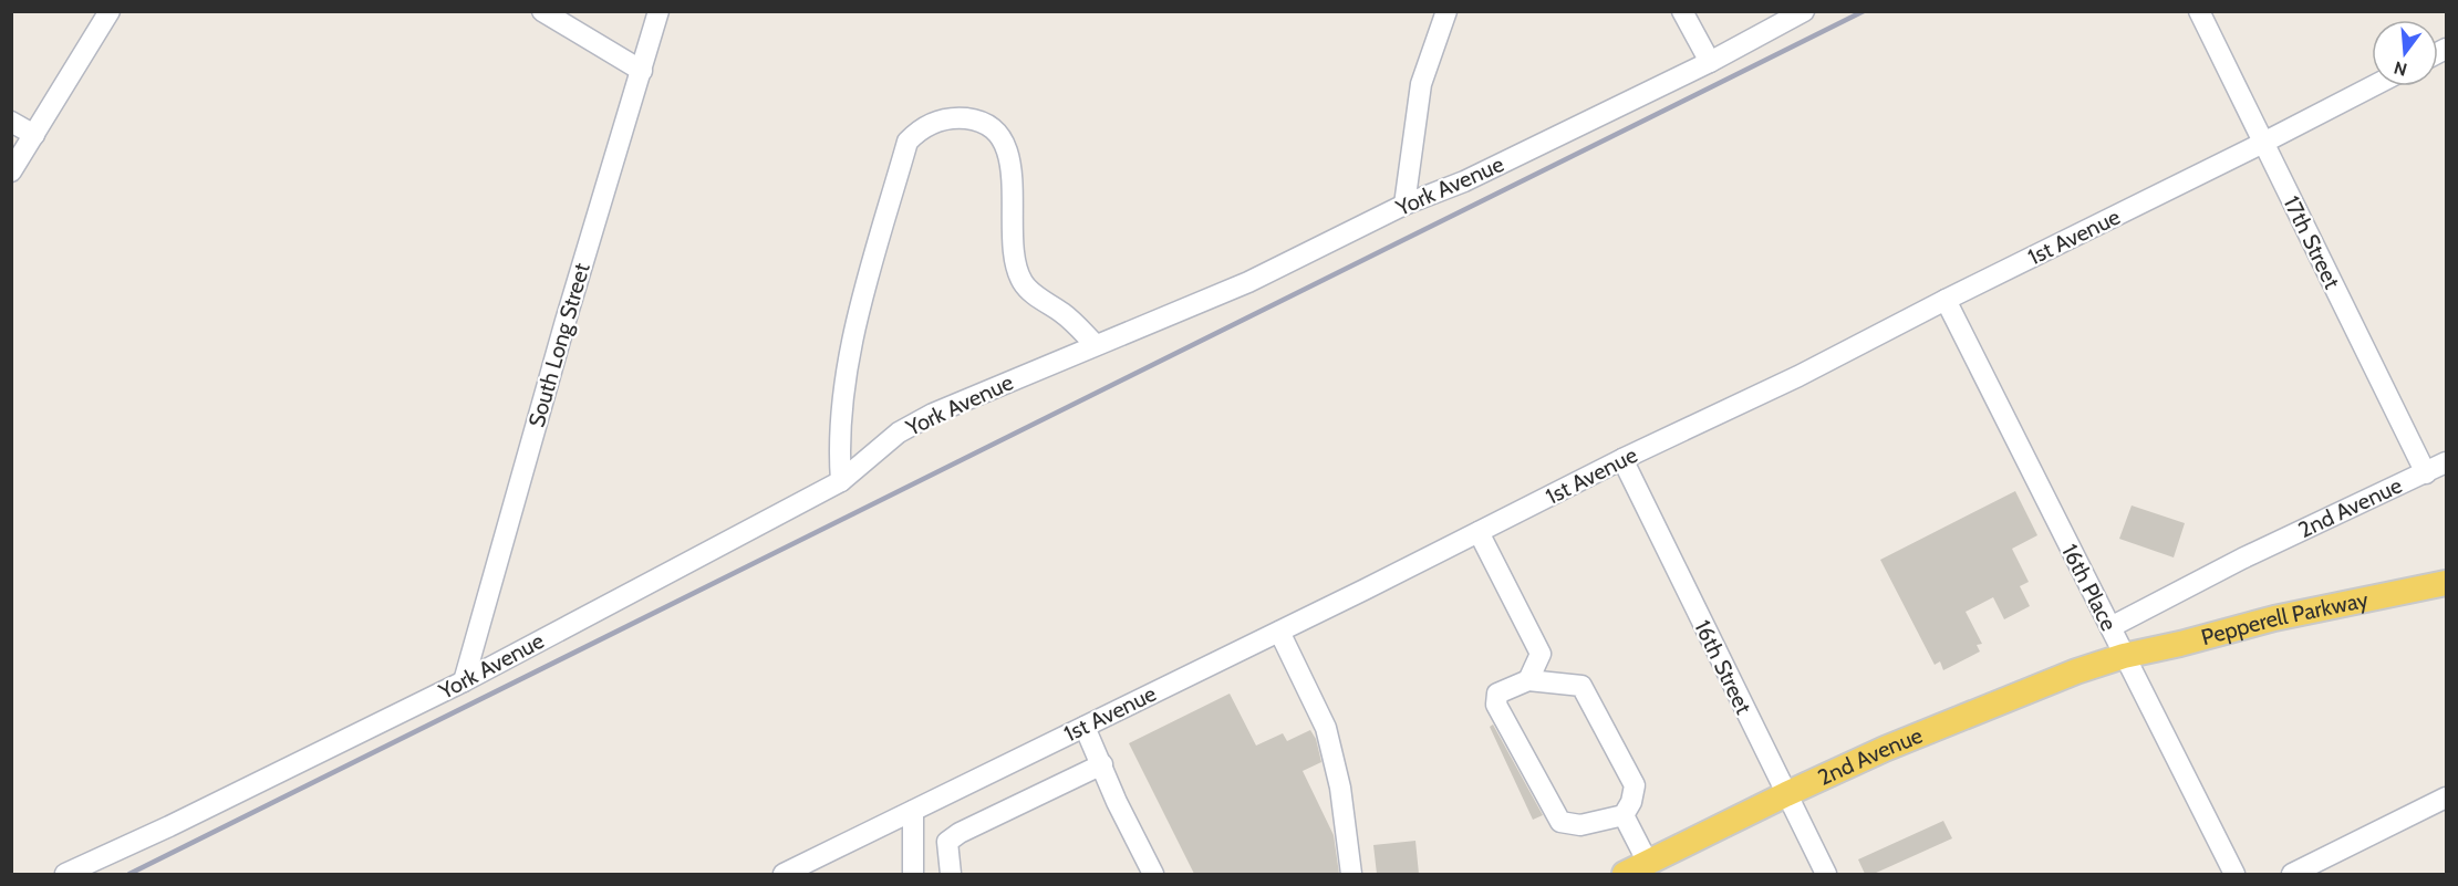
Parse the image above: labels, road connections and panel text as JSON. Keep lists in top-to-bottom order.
{
  "streets": {
    "main road": ["2nd Avenue", "Pepperell Parkway"],
    "street": [
      "York Avenue",
      "1st Avenue",
      "17th Street",
      "South Long Street",
      "16th Place",
      "16th Street"
    ]
  },
  "crossings": [
    ["York Avenue", "South Long Street"],
    ["1st Avenue", "17th Street"],
    ["1st Avenue", "16th Place"],
    ["1st Avenue", "16th Street"],
    ["17th Street", "2nd Avenue"],
    ["2nd Avenue", "16th Place"],
    ["2nd Avenue", "Pepperell Parkway"],
    ["2nd Avenue", "16th Street"],
    ["16th Place", "Pepperell Parkway"]
  ],
  "north": "bottom"
}
